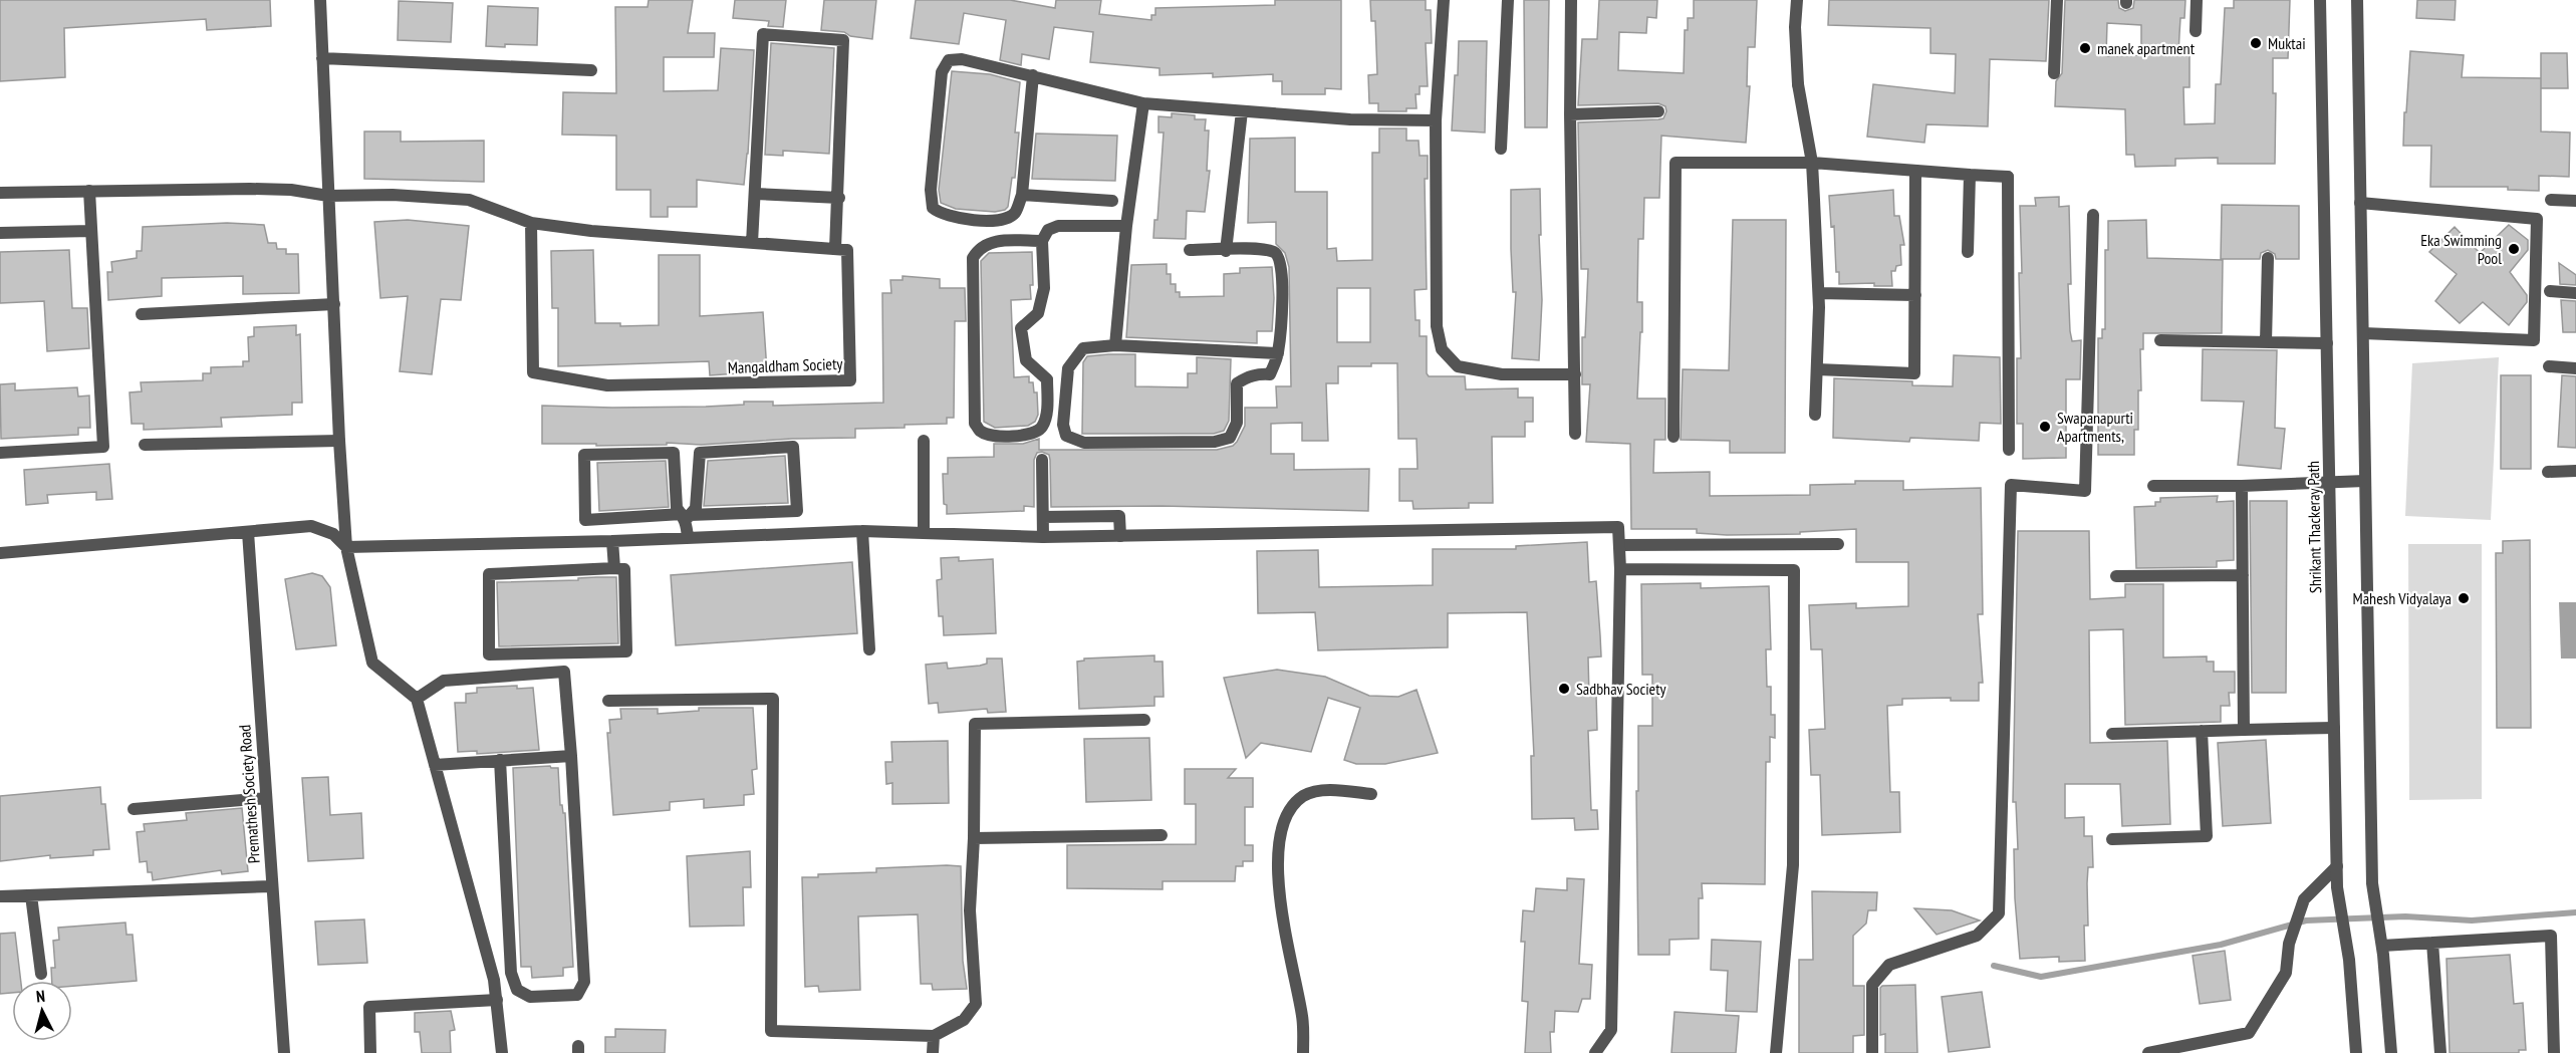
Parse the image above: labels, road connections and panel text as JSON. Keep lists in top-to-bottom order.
{
  "streets": {
    "street": ["Mangaldham Society", "Shrikant Thackeray Path", "Premathesh Society Road"]
  },
  "places": [
    "Muktai",
    "manek apartment",
    "Eka Swimming Pool",
    "Swapanapurti Apartments,",
    "Mahesh Vidyalaya",
    "Sadbhav Society"
  ],
  "north": "top"
}
